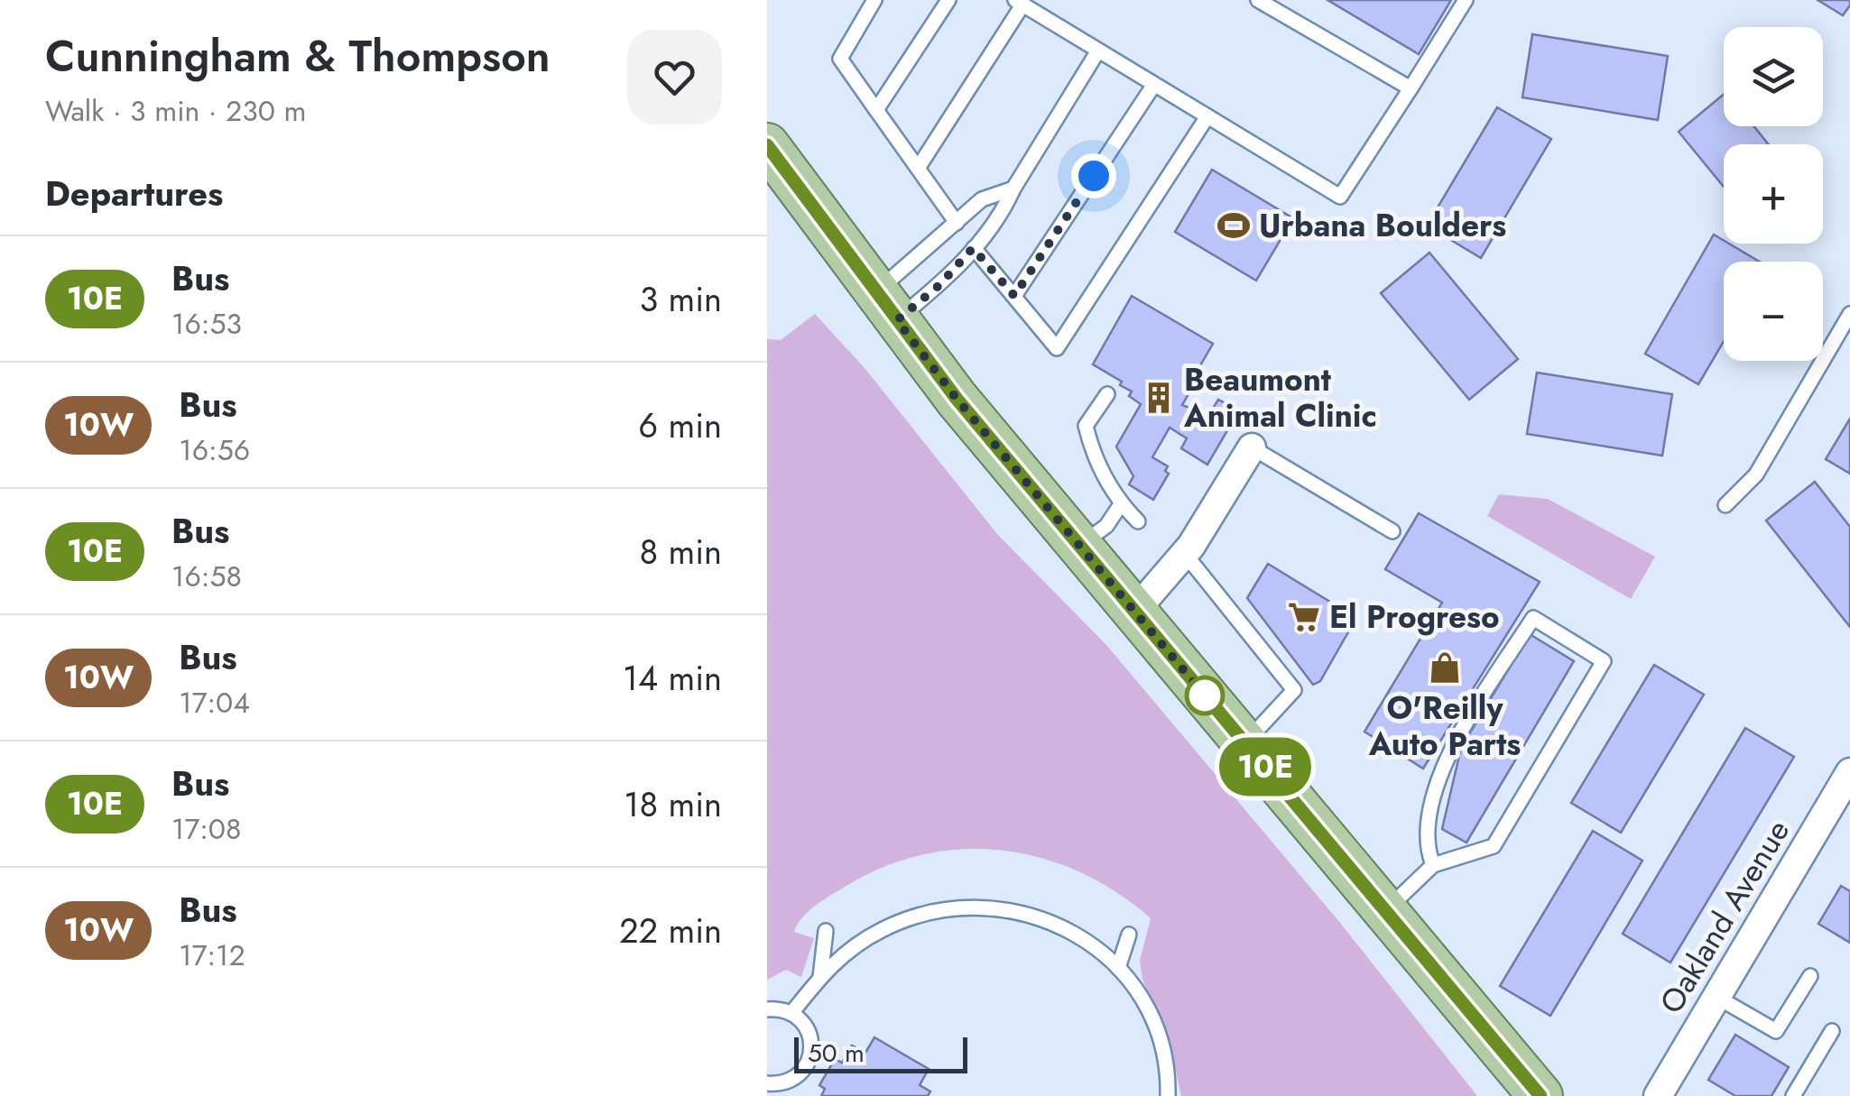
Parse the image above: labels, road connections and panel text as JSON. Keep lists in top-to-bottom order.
{
  "streets": {
    "street": ["Oakland Avenue"]
  },
  "places": {
    "sports": ["Urbana Boulders"],
    "building": ["Beaumont Animal Clinic"],
    "supermarket": ["El Progreso"],
    "shop": ["O'Reilly Auto Parts"]
  },
  "lines": ["bus line 10E"],
  "scale_bar": "50 m",
  "page": {
    "heading": [
      ["Cunningham & Thompson", "Walk · 3 min · 230 m"],
      "Departures"
    ],
    "on_map": "10E",
    "map_buttons": ["+", "−"],
    "list": [
      {
        "mark": "10E",
        "name": "Bus",
        "note": "16:53",
        "value": "3 min"
      },
      {
        "mark": "10W",
        "name": "Bus",
        "note": "16:56",
        "value": "6 min"
      },
      {
        "mark": "10E",
        "name": "Bus",
        "note": "16:58",
        "value": "8 min"
      },
      {
        "mark": "10W",
        "name": "Bus",
        "note": "17:04",
        "value": "14 min"
      },
      {
        "mark": "10E",
        "name": "Bus",
        "note": "17:08",
        "value": "18 min"
      },
      {
        "mark": "10W",
        "name": "Bus",
        "note": "17:12",
        "value": "22 min"
      }
    ],
    "scale": "50 m"
  }
}
